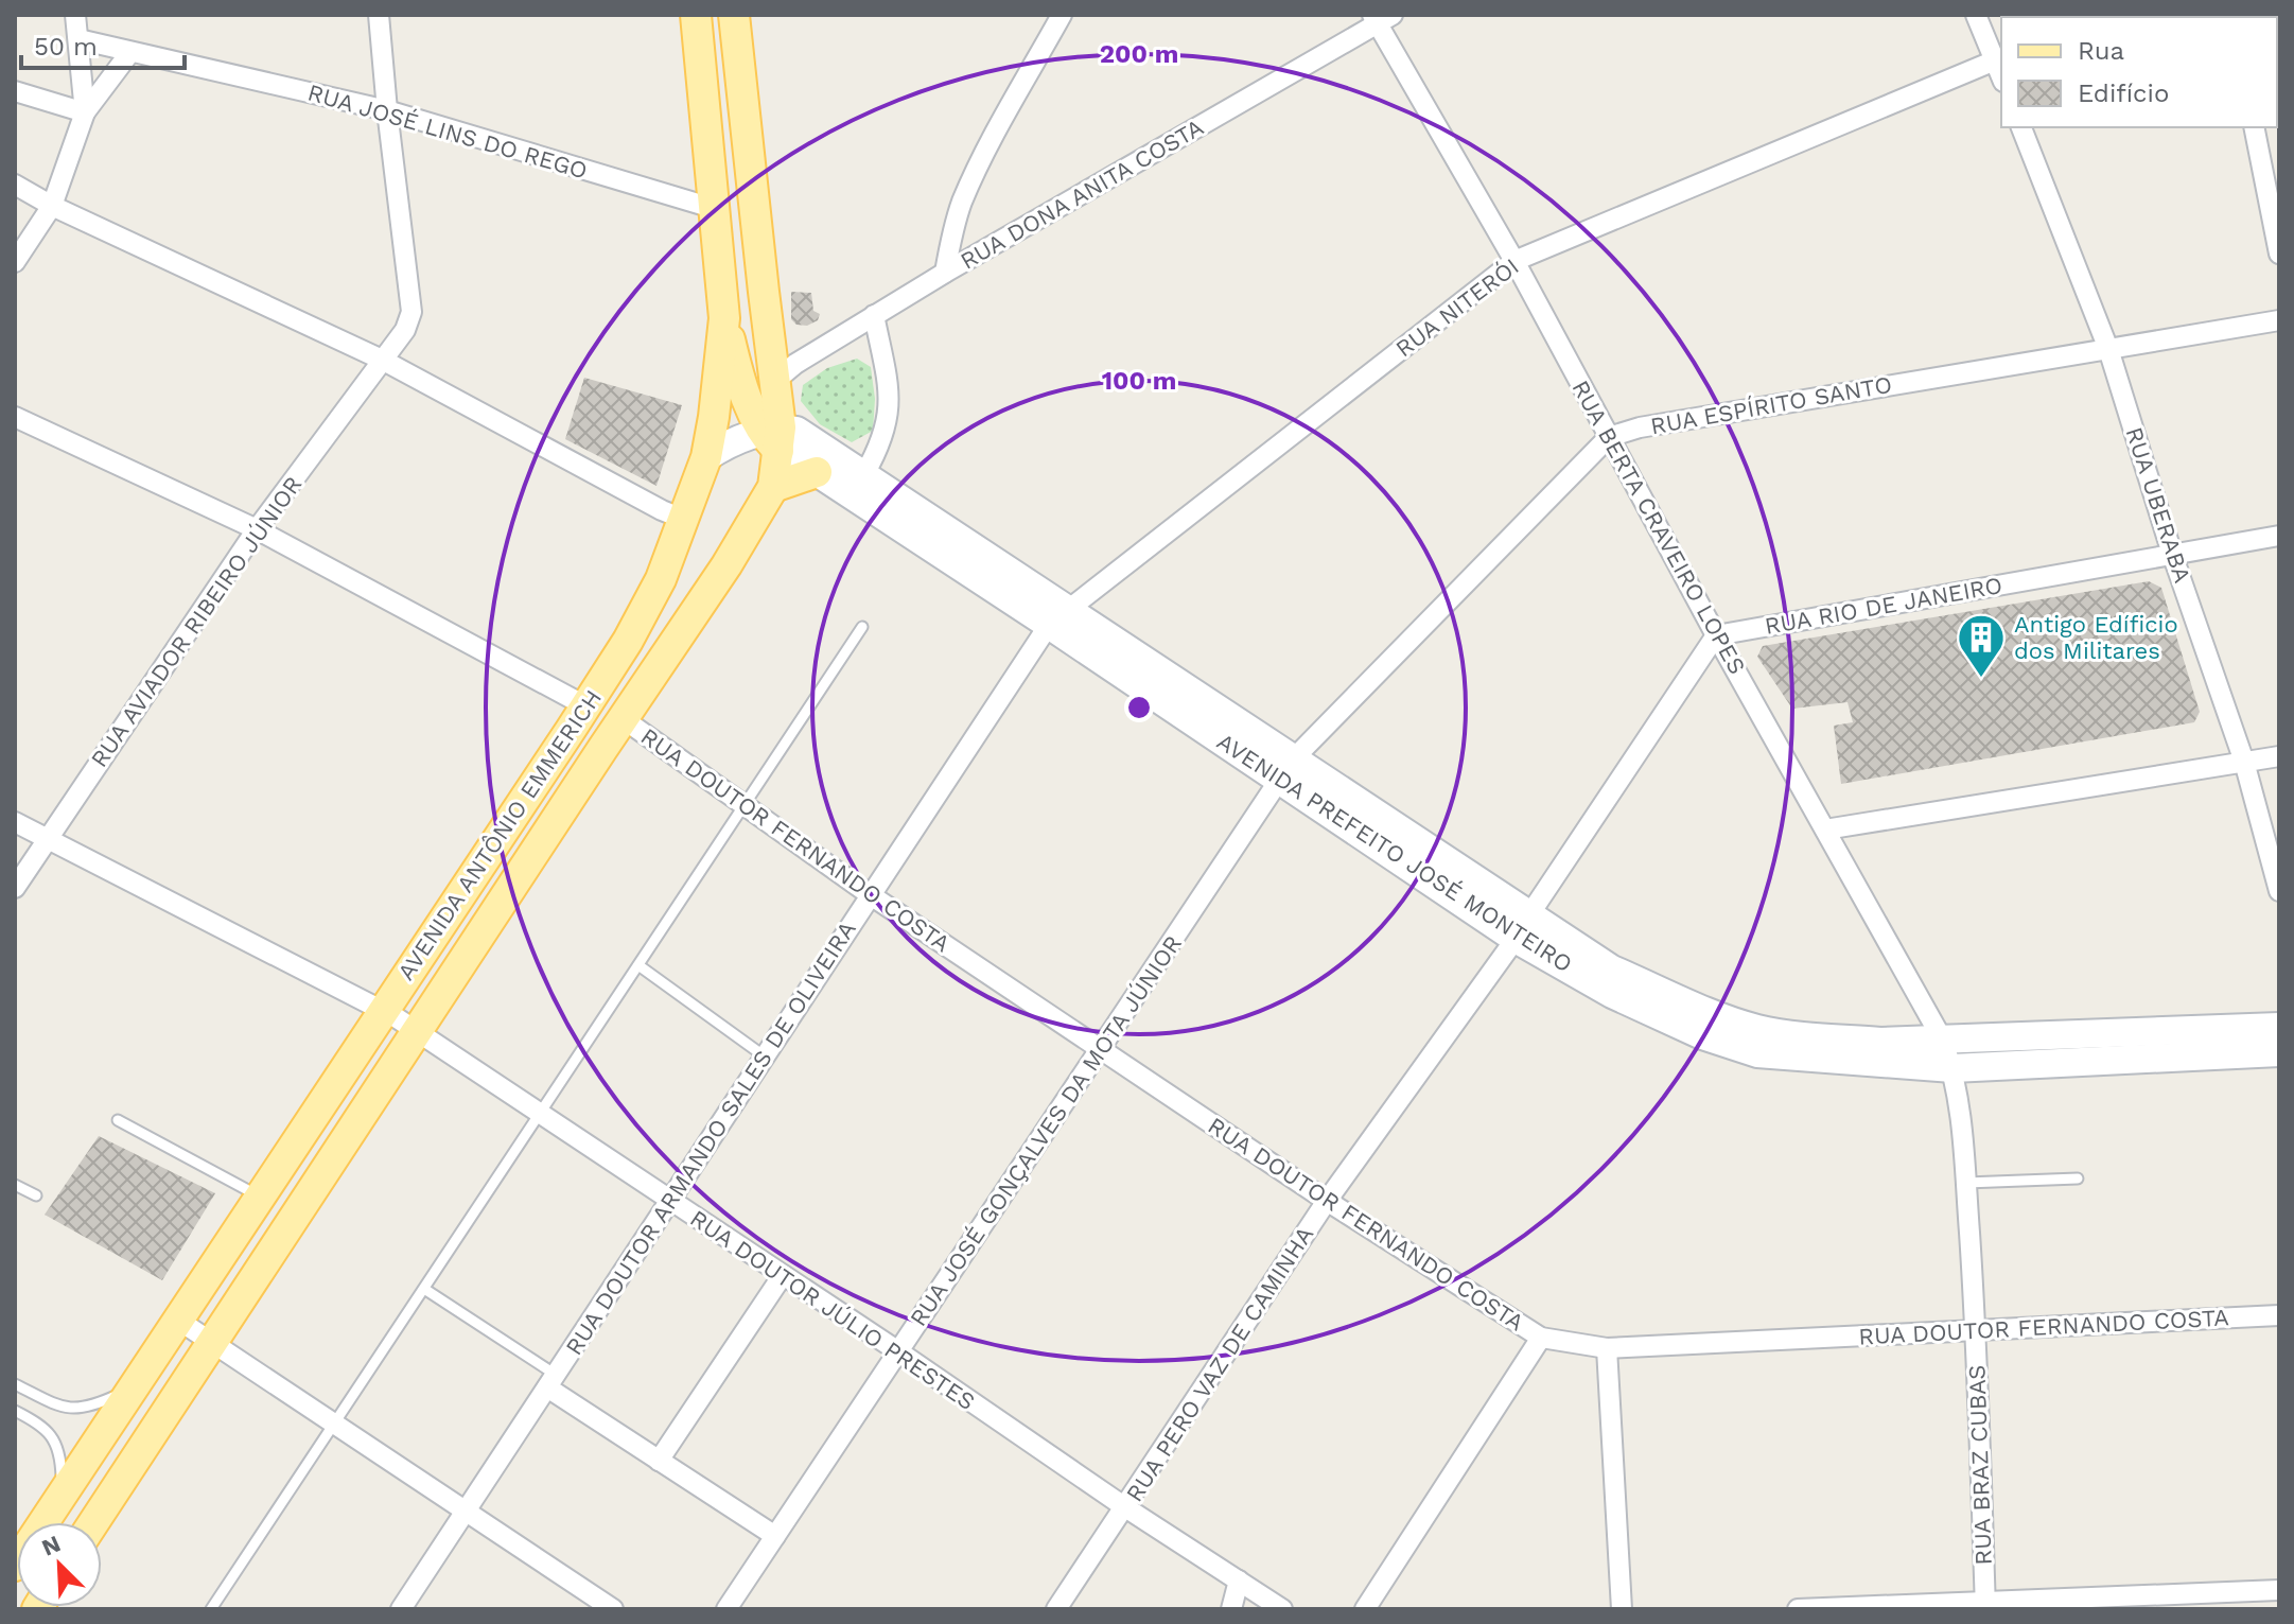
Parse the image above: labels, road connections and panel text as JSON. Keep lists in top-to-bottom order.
{
  "streets": {
    "main road": ["AVENIDA ANTÔNIO EMMERICH", "AVENIDA PREFEITO JOSÉ MONTEIRO"],
    "street": [
      "RUA JOSÉ LINS DO REGO",
      "RUA DONA ANITA COSTA",
      "RUA NITERÓI",
      "RUA ESPÍRITO SANTO",
      "RUA UBERABA",
      "RUA BERTA CRAVEIRO LOPES",
      "RUA RIO DE JANEIRO",
      "RUA AVIADOR RIBEIRO JÚNIOR",
      "RUA DOUTOR FERNANDO COSTA",
      "RUA JOSÉ GONÇALVES DA MOTA JÚNIOR",
      "RUA DOUTOR ARMANDO SALES DE OLIVEIRA",
      "RUA DOUTOR JÚLIO PRESTES",
      "RUA PERO VAZ DE CAMINHA",
      "RUA BRAZ CUBAS"
    ]
  },
  "crossings": [
    ["RUA JOSÉ LINS DO REGO", "RUA AVIADOR RIBEIRO JÚNIOR"],
    ["RUA JOSÉ LINS DO REGO", "AVENIDA ANTÔNIO EMMERICH"],
    ["RUA DONA ANITA COSTA", "RUA BERTA CRAVEIRO LOPES"],
    ["RUA DONA ANITA COSTA", "AVENIDA ANTÔNIO EMMERICH"],
    ["RUA NITERÓI", "RUA BERTA CRAVEIRO LOPES"],
    ["RUA NITERÓI", "AVENIDA PREFEITO JOSÉ MONTEIRO"],
    ["RUA NITERÓI", "RUA DOUTOR ARMANDO SALES DE OLIVEIRA"],
    ["RUA ESPÍRITO SANTO", "RUA UBERABA"],
    ["RUA ESPÍRITO SANTO", "RUA BERTA CRAVEIRO LOPES"],
    ["RUA UBERABA", "RUA RIO DE JANEIRO"],
    ["RUA BERTA CRAVEIRO LOPES", "RUA RIO DE JANEIRO"],
    ["RUA BERTA CRAVEIRO LOPES", "AVENIDA PREFEITO JOSÉ MONTEIRO"],
    ["RUA BERTA CRAVEIRO LOPES", "RUA BRAZ CUBAS"],
    ["RUA AVIADOR RIBEIRO JÚNIOR", "RUA DOUTOR JÚLIO PRESTES"],
    ["AVENIDA ANTÔNIO EMMERICH", "RUA DOUTOR FERNANDO COSTA"],
    ["AVENIDA ANTÔNIO EMMERICH", "AVENIDA PREFEITO JOSÉ MONTEIRO"],
    ["AVENIDA ANTÔNIO EMMERICH", "RUA DOUTOR JÚLIO PRESTES"],
    ["RUA DOUTOR FERNANDO COSTA", "RUA JOSÉ GONÇALVES DA MOTA JÚNIOR"],
    ["RUA DOUTOR FERNANDO COSTA", "RUA DOUTOR ARMANDO SALES DE OLIVEIRA"],
    ["RUA DOUTOR FERNANDO COSTA", "RUA PERO VAZ DE CAMINHA"],
    ["RUA DOUTOR FERNANDO COSTA", "RUA BRAZ CUBAS"],
    ["AVENIDA PREFEITO JOSÉ MONTEIRO", "RUA JOSÉ GONÇALVES DA MOTA JÚNIOR"],
    ["AVENIDA PREFEITO JOSÉ MONTEIRO", "RUA DOUTOR ARMANDO SALES DE OLIVEIRA"],
    ["AVENIDA PREFEITO JOSÉ MONTEIRO", "RUA PERO VAZ DE CAMINHA"],
    ["AVENIDA PREFEITO JOSÉ MONTEIRO", "RUA BRAZ CUBAS"],
    ["RUA JOSÉ GONÇALVES DA MOTA JÚNIOR", "RUA DOUTOR JÚLIO PRESTES"],
    ["RUA DOUTOR ARMANDO SALES DE OLIVEIRA", "RUA DOUTOR JÚLIO PRESTES"],
    ["RUA DOUTOR JÚLIO PRESTES", "RUA PERO VAZ DE CAMINHA"]
  ],
  "places": {
    "building": ["Antigo Edíficio dos Militares"]
  },
  "legend": ["Rua", "Edifício"],
  "scale_bar": "50 m",
  "north": "top left",
  "rings": ["200 m", "100 m"]
}
